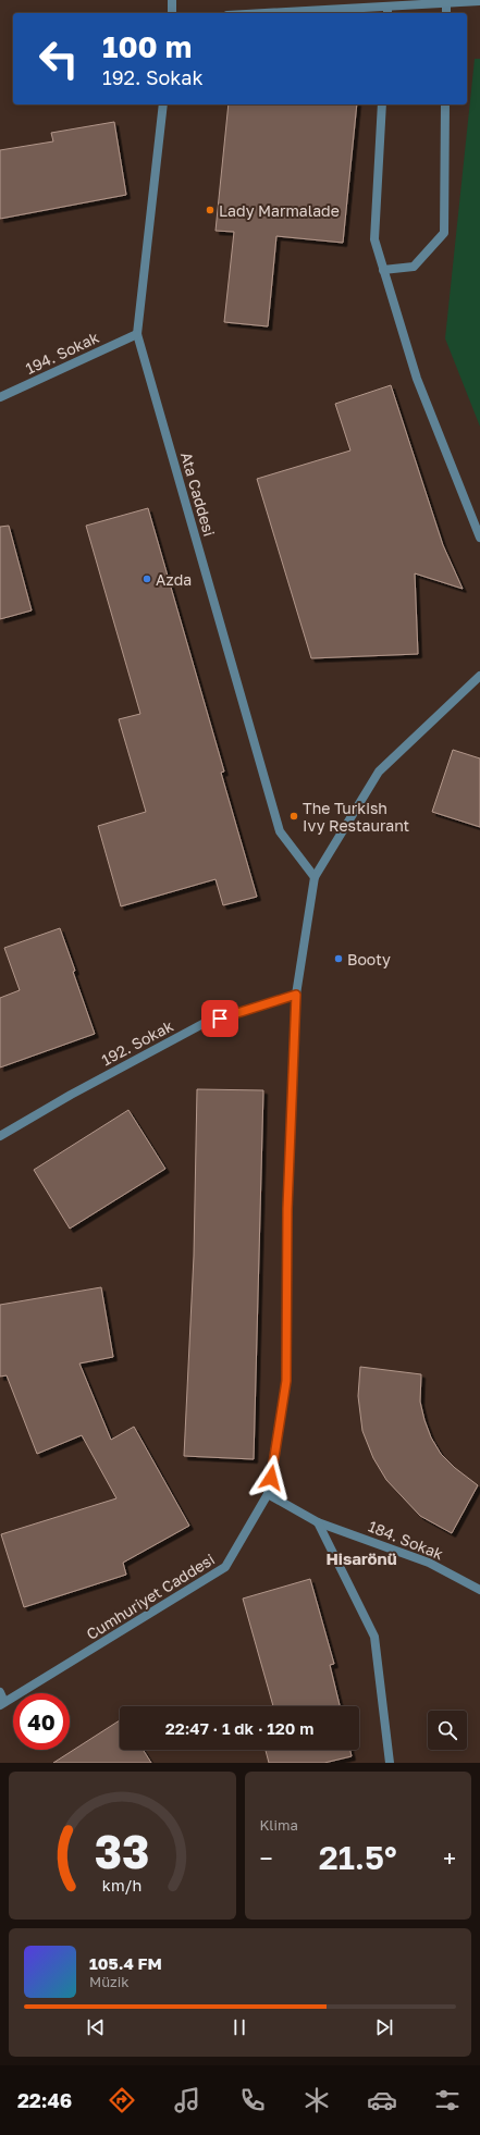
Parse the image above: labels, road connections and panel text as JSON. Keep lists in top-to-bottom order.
{
  "streets": {
    "street": [
      "194. Sokak",
      "Ata Caddesi",
      "192. Sokak",
      "184. Sokak",
      "Cumhuriyet Caddesi"
    ]
  },
  "crossings": [
    ["194. Sokak", "Ata Caddesi"],
    ["Ata Caddesi", "Cumhuriyet Caddesi"],
    ["192. Sokak", "Cumhuriyet Caddesi"]
  ],
  "districts": ["Hisarönü"],
  "places": [
    "Lady Marmalade",
    "Azda",
    "The Turkish Ivy Restaurant",
    "Booty"
  ],
  "page": {
    "turn": ["100 m", "192. Sokak"],
    "limit": "40",
    "trip": "22:47 · 1 dk · 120 m",
    "tile": "Klima",
    "heat": ["−", "21.5°", "+"],
    "song": ["105.4 FM", "Müzik"],
    "tabs": "22:46",
    "gauge": ["33", "km/h"]
  }
}
